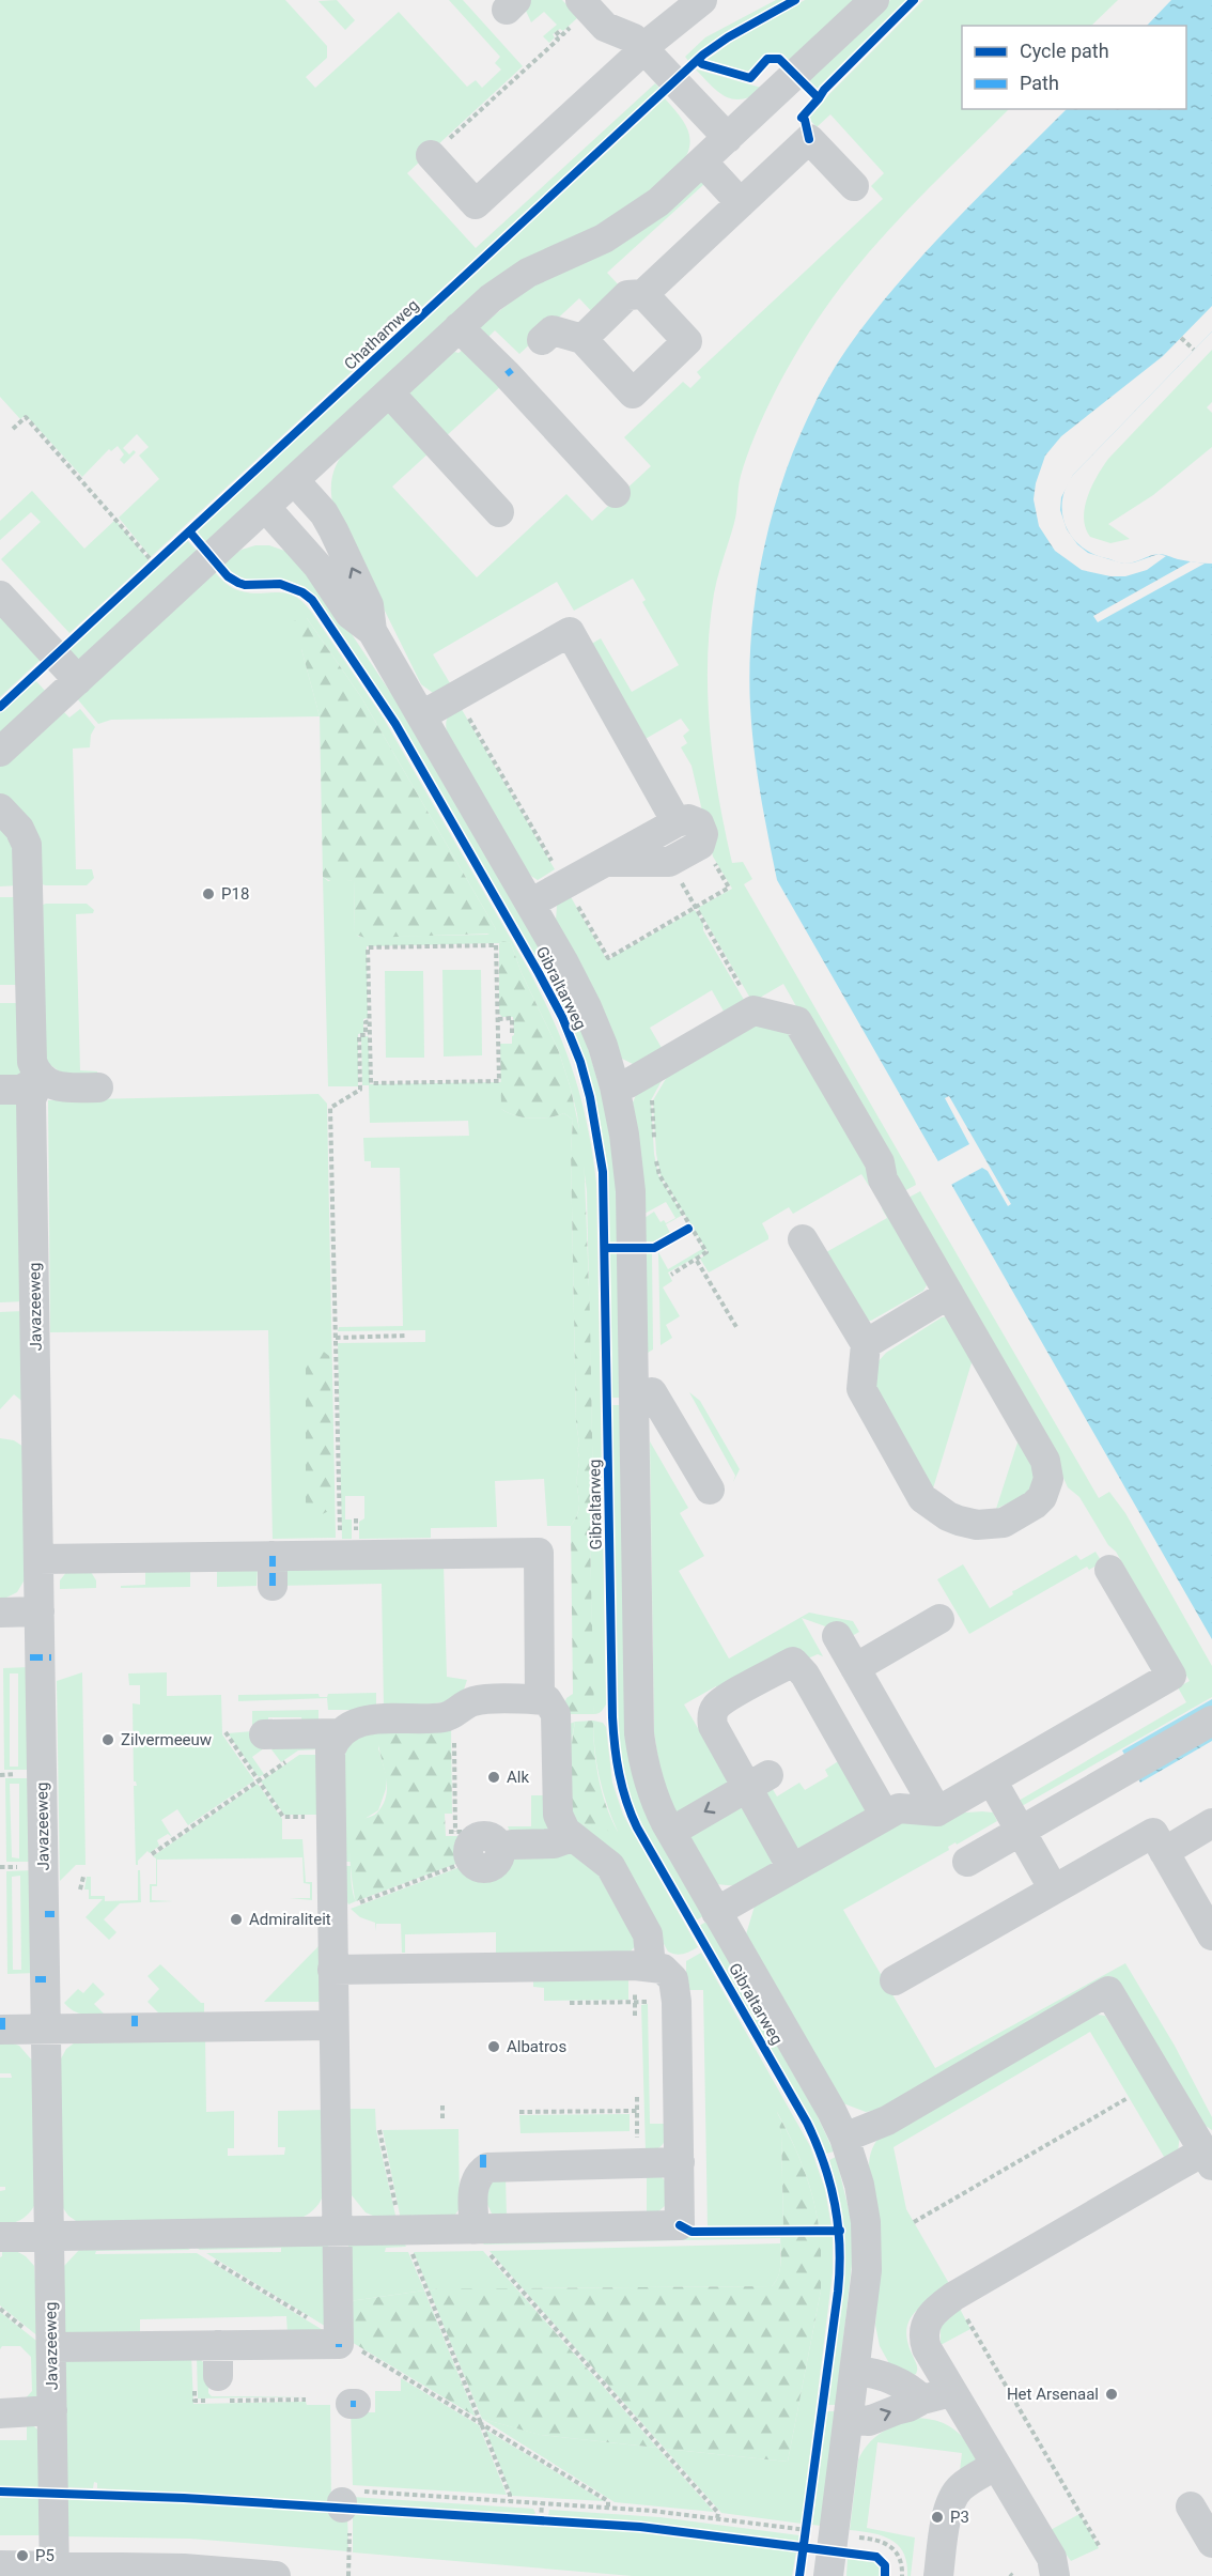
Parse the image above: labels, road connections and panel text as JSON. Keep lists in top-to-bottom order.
{
  "streets": {
    "street": ["Gibraltarweg", "Javazeeweg"],
    "cycle path": ["Chathamweg"]
  },
  "places": [
    "P18",
    "Zilvermeeuw",
    "Alk",
    "Admiraliteit",
    "Albatros",
    "Het Arsenaal",
    "P3",
    "P5"
  ],
  "legend": ["Cycle path", "Path"]
}
